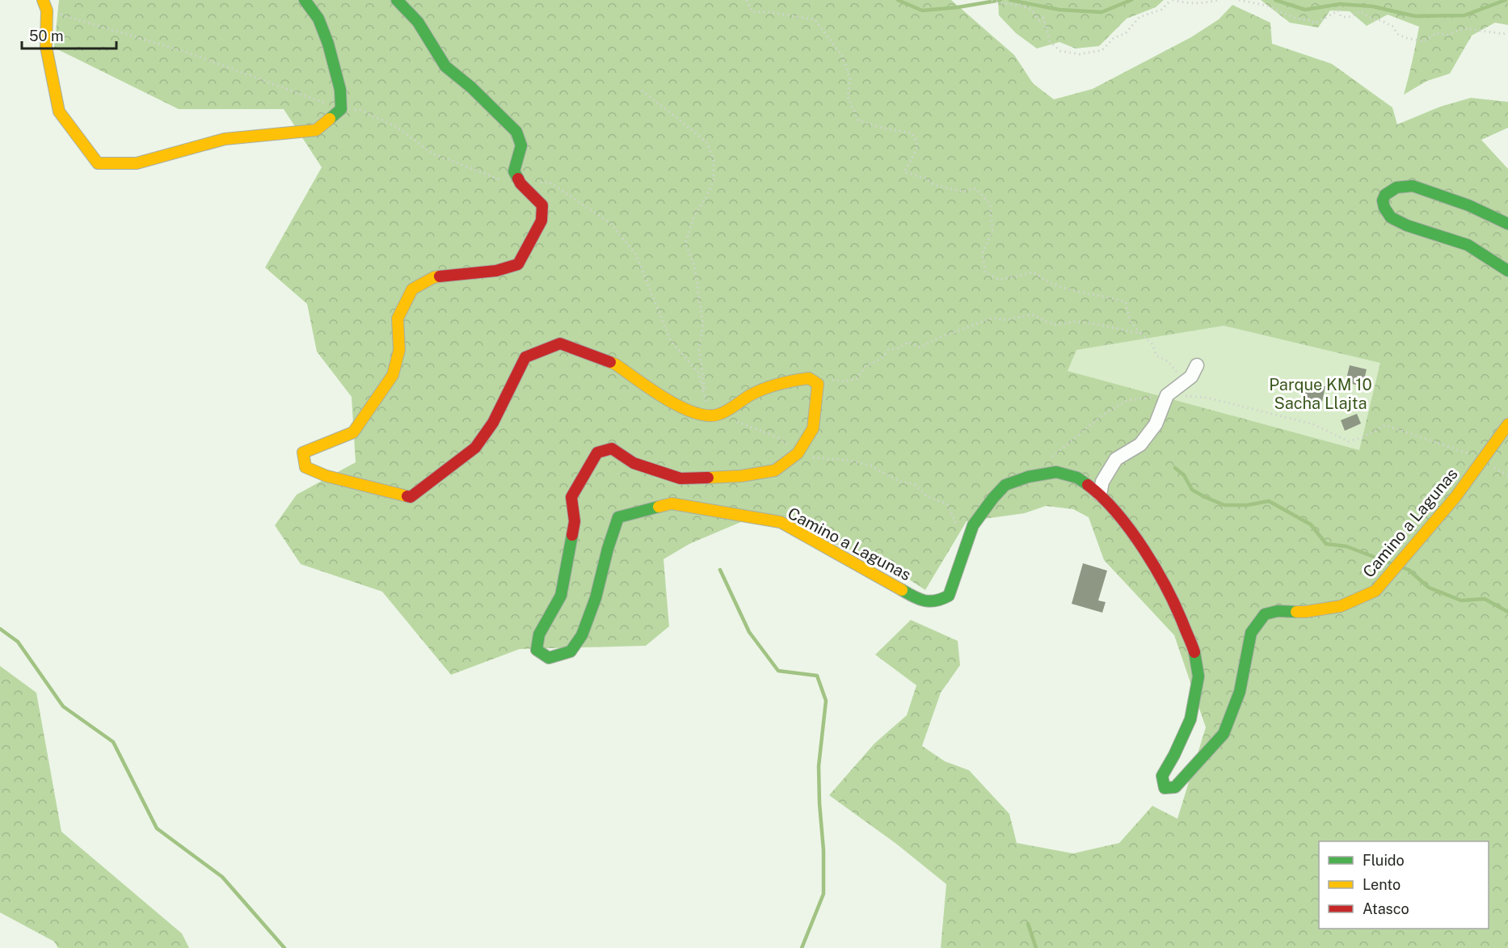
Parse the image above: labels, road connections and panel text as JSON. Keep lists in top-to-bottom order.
{
  "streets": {
    "street": ["Camino a Lagunas"]
  },
  "parks": ["Parque KM 10 Sacha Llajta"],
  "legend": ["Fluido", "Lento", "Atasco"],
  "scale_bar": "50 m"
}
